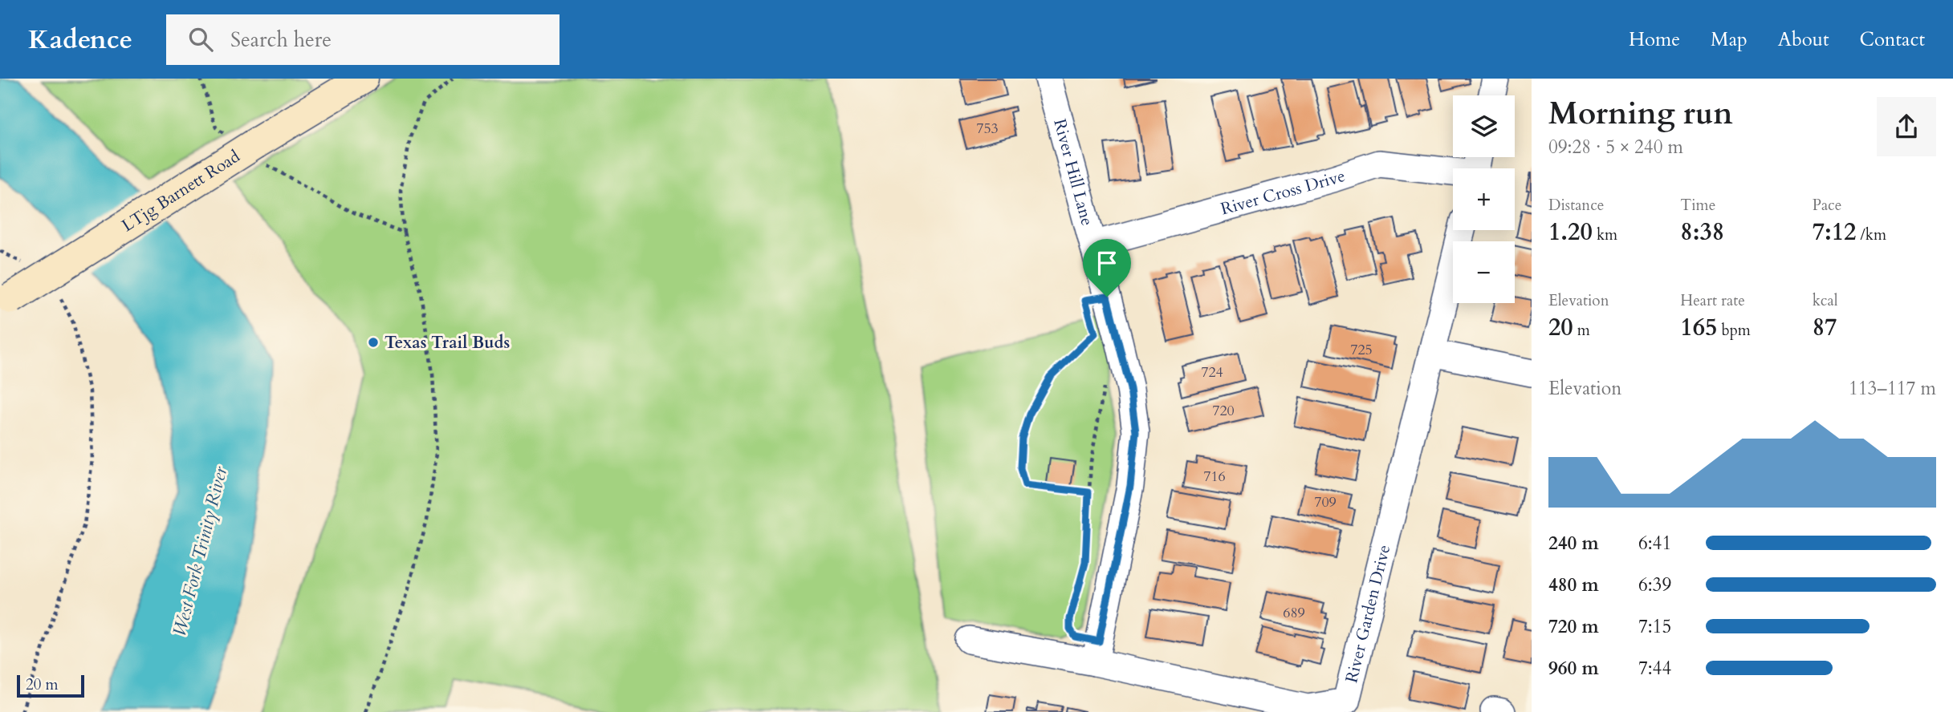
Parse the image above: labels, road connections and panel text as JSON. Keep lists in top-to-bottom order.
{
  "streets": {
    "street": [
      "River Hill Lane",
      "LTjg Barnett Road",
      "River Cross Drive",
      "River Garden Drive"
    ]
  },
  "crossings": [
    ["River Hill Lane", "River Cross Drive"],
    ["River Hill Lane", "River Garden Drive"]
  ],
  "water": ["West Fork Trinity River"],
  "places": ["Texas Trail Buds"],
  "house_numbers": [
    "753",
    "725",
    "724",
    "720",
    "716",
    "709",
    "689"
  ],
  "scale_bar": "20 m",
  "page": {
    "header": "Kadence",
    "search": "Search here",
    "nav": [
      "Home",
      "Map",
      "About",
      "Contact"
    ],
    "heading": ["Morning run", "09:28 · 5 × 240 m"],
    "map_buttons": ["+", "−"],
    "stats": [
      ["Distance", "1.20 km"],
      ["Time", "8:38"],
      ["Pace", "7:12 /km"],
      ["Elevation", "20 m"],
      ["Heart rate", "165 bpm"],
      ["kcal", "87"]
    ],
    "chart": ["Elevation", "113–117 m"],
    "list": [
      {
        "name": "240 m",
        "note": "6:41"
      },
      {
        "name": "480 m",
        "note": "6:39"
      },
      {
        "name": "720 m",
        "note": "7:15"
      },
      {
        "name": "960 m",
        "note": "7:44"
      }
    ],
    "scale": "20 m"
  }
}
